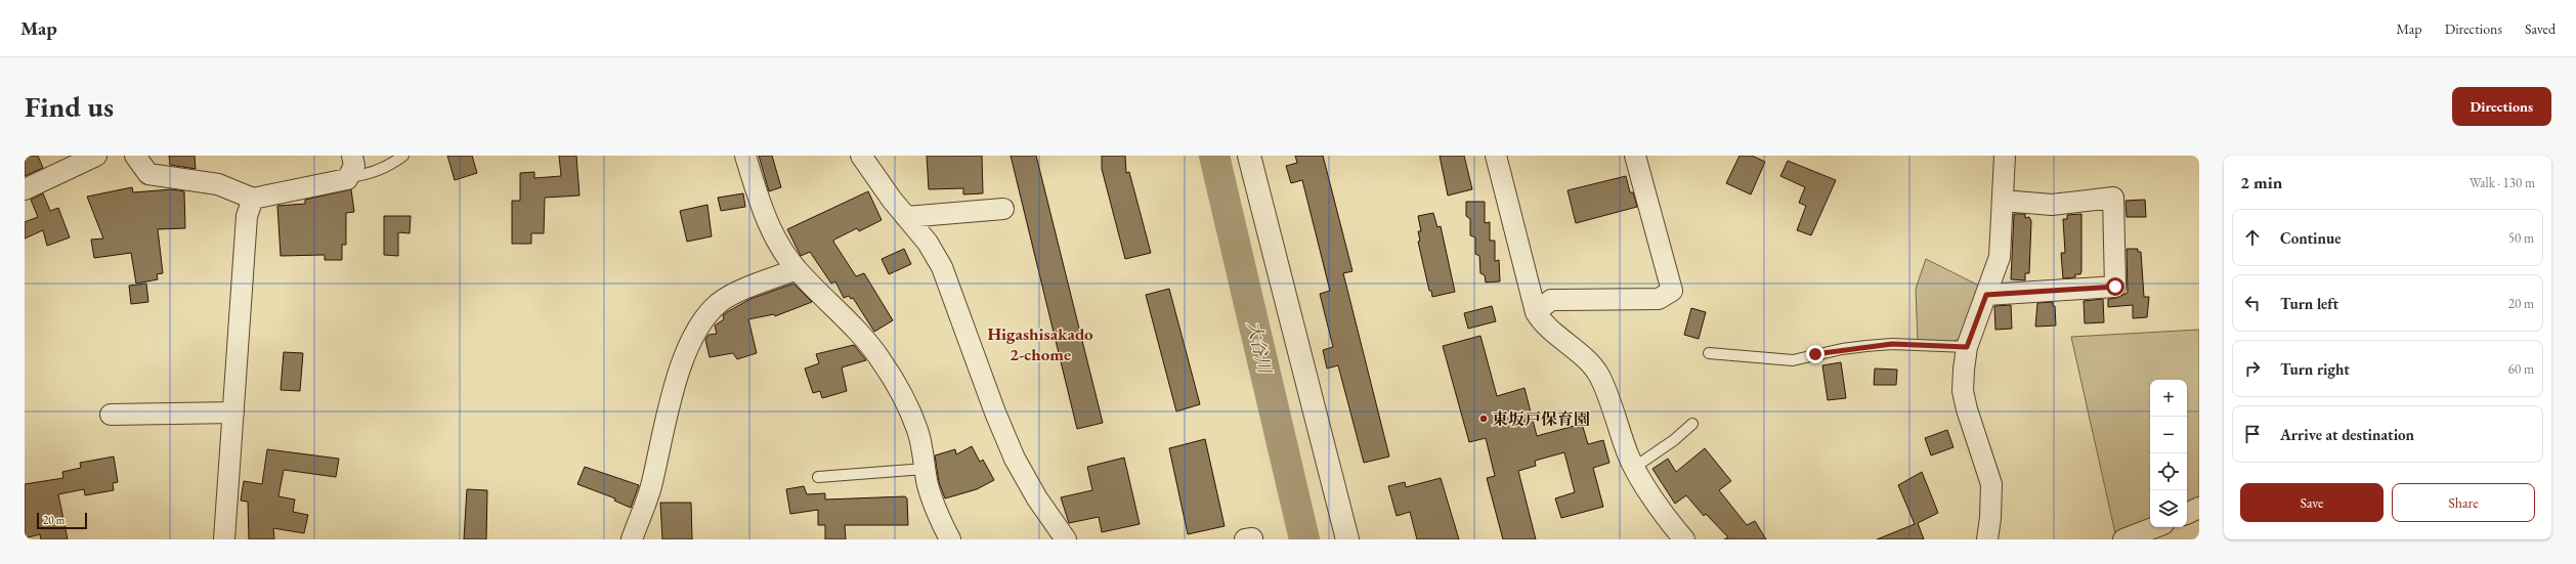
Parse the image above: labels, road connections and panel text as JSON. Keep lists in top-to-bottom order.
{
  "districts": ["Higashisakado 2-chome"],
  "water": ["大谷川"],
  "places": ["東坂戸保育園"],
  "scale_bar": "20 m",
  "page": {
    "header": "Map",
    "nav": ["Map", "Directions", "Saved"],
    "buttons": [
      "Directions",
      ["Save", "Share"]
    ],
    "title": "Find us",
    "heading": ["2 min", "Walk · 130 m"],
    "list": [
      ["Continue", "50 m"],
      ["Turn left", "20 m"],
      ["Turn right", "60 m"],
      "Arrive at destination"
    ],
    "map_buttons": ["+", "−"],
    "scale": "20 m"
  }
}
